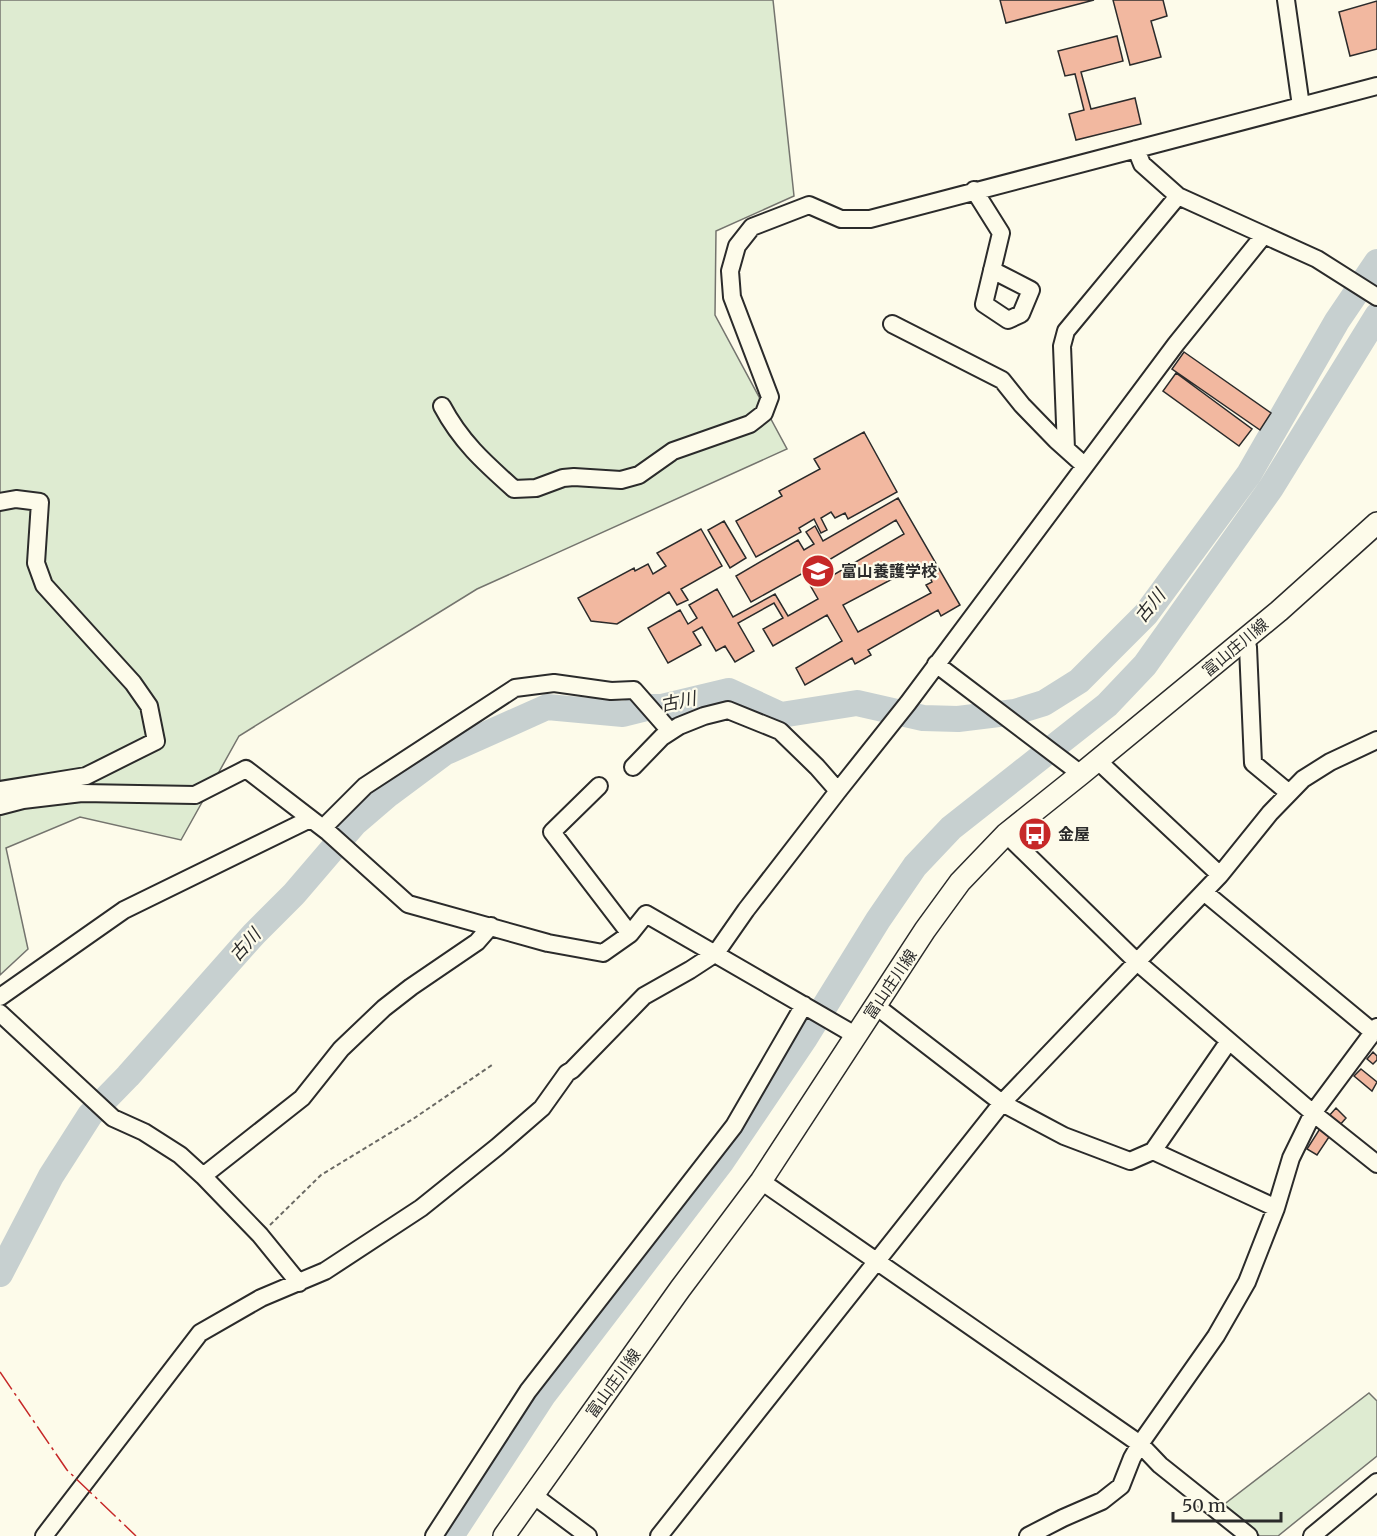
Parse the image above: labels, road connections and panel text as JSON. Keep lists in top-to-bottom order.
{
  "streets": {
    "main road": ["富山庄川線"]
  },
  "water": ["古川"],
  "places": {
    "school or university": ["富山養護学校"],
    "bus stop": ["金屋"]
  },
  "scale_bar": "50 m"
}
